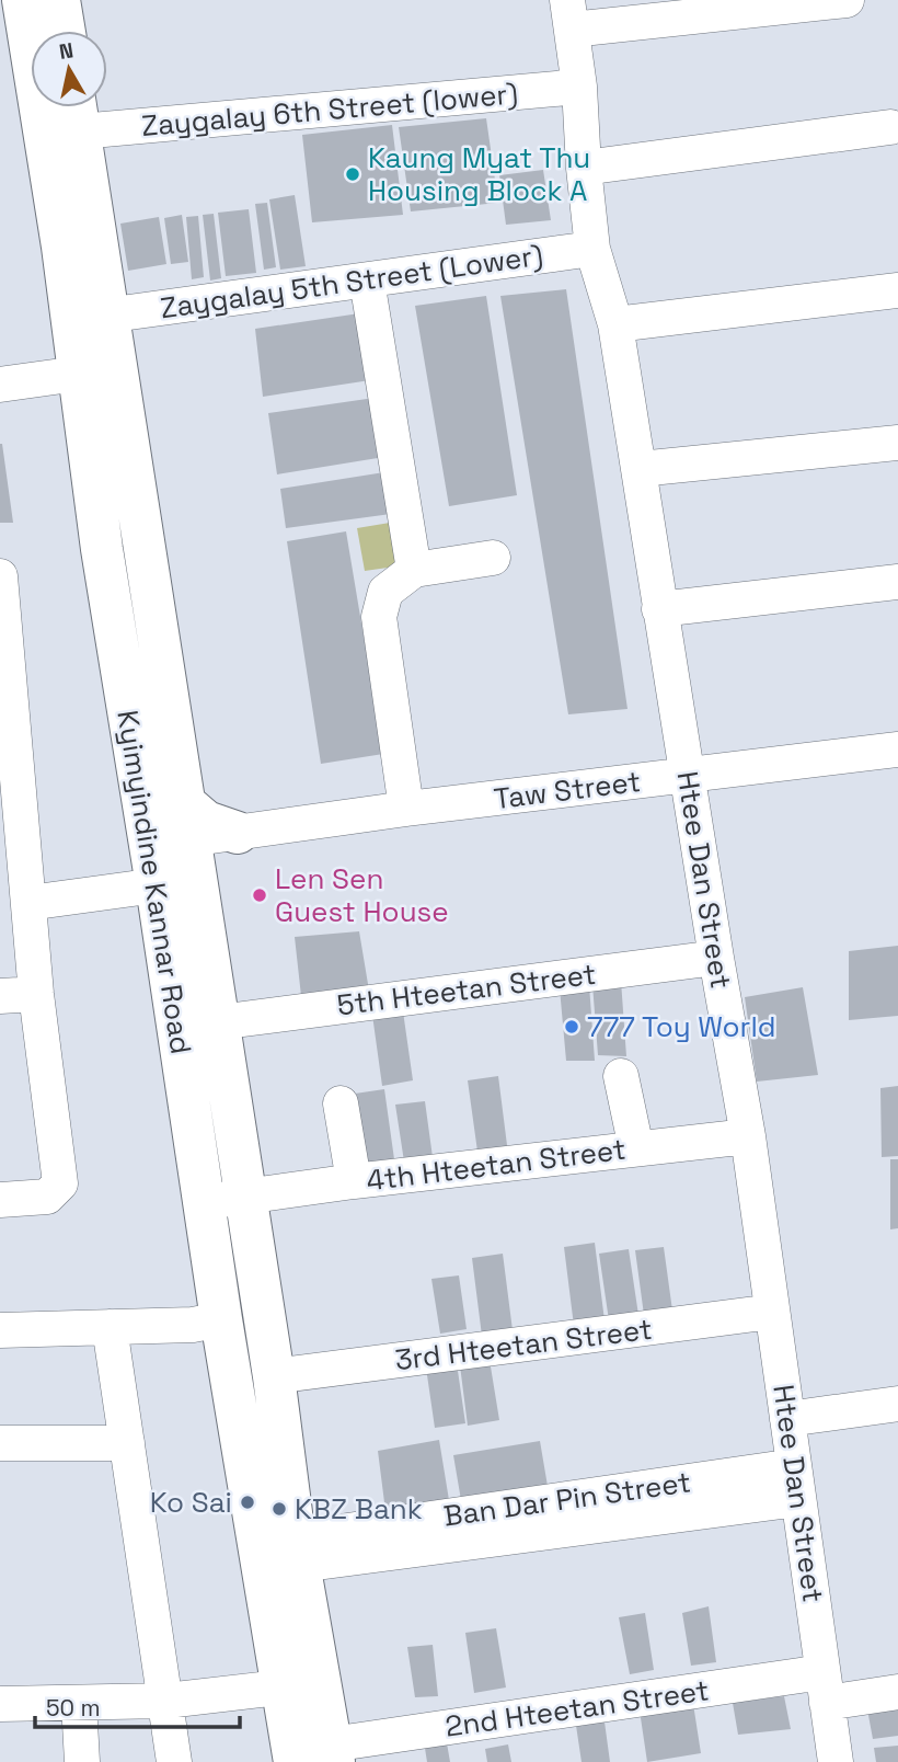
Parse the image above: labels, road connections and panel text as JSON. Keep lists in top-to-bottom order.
{
  "streets": {
    "main road": ["Kyimyindine Kannar Road"],
    "street": [
      "Zaygalay 6th Street (lower)",
      "Zaygalay 5th Street (Lower)",
      "Taw Street",
      "Htee Dan Street",
      "5th Hteetan Street",
      "4th Hteetan Street",
      "3rd Hteetan Street",
      "Ban Dar Pin Street",
      "2nd Hteetan Street"
    ]
  },
  "crossings": [
    ["Zaygalay 6th Street (lower)", "Htee Dan Street"],
    ["Zaygalay 6th Street (lower)", "Kyimyindine Kannar Road"],
    ["Zaygalay 5th Street (Lower)", "Htee Dan Street"],
    ["Zaygalay 5th Street (Lower)", "Kyimyindine Kannar Road"],
    ["Taw Street", "Htee Dan Street"],
    ["Htee Dan Street", "5th Hteetan Street"],
    ["Htee Dan Street", "4th Hteetan Street"],
    ["Htee Dan Street", "3rd Hteetan Street"],
    ["Htee Dan Street", "Ban Dar Pin Street"],
    ["Htee Dan Street", "2nd Hteetan Street"],
    ["Kyimyindine Kannar Road", "5th Hteetan Street"],
    ["Kyimyindine Kannar Road", "4th Hteetan Street"],
    ["Kyimyindine Kannar Road", "3rd Hteetan Street"],
    ["Kyimyindine Kannar Road", "Ban Dar Pin Street"],
    ["Kyimyindine Kannar Road", "2nd Hteetan Street"]
  ],
  "places": [
    "Kaung Myat Thu Housing Block A",
    "Len Sen Guest House",
    "777 Toy World",
    "Ko Sai",
    "KBZ Bank"
  ],
  "scale_bar": "50 m",
  "north": "top"
}
